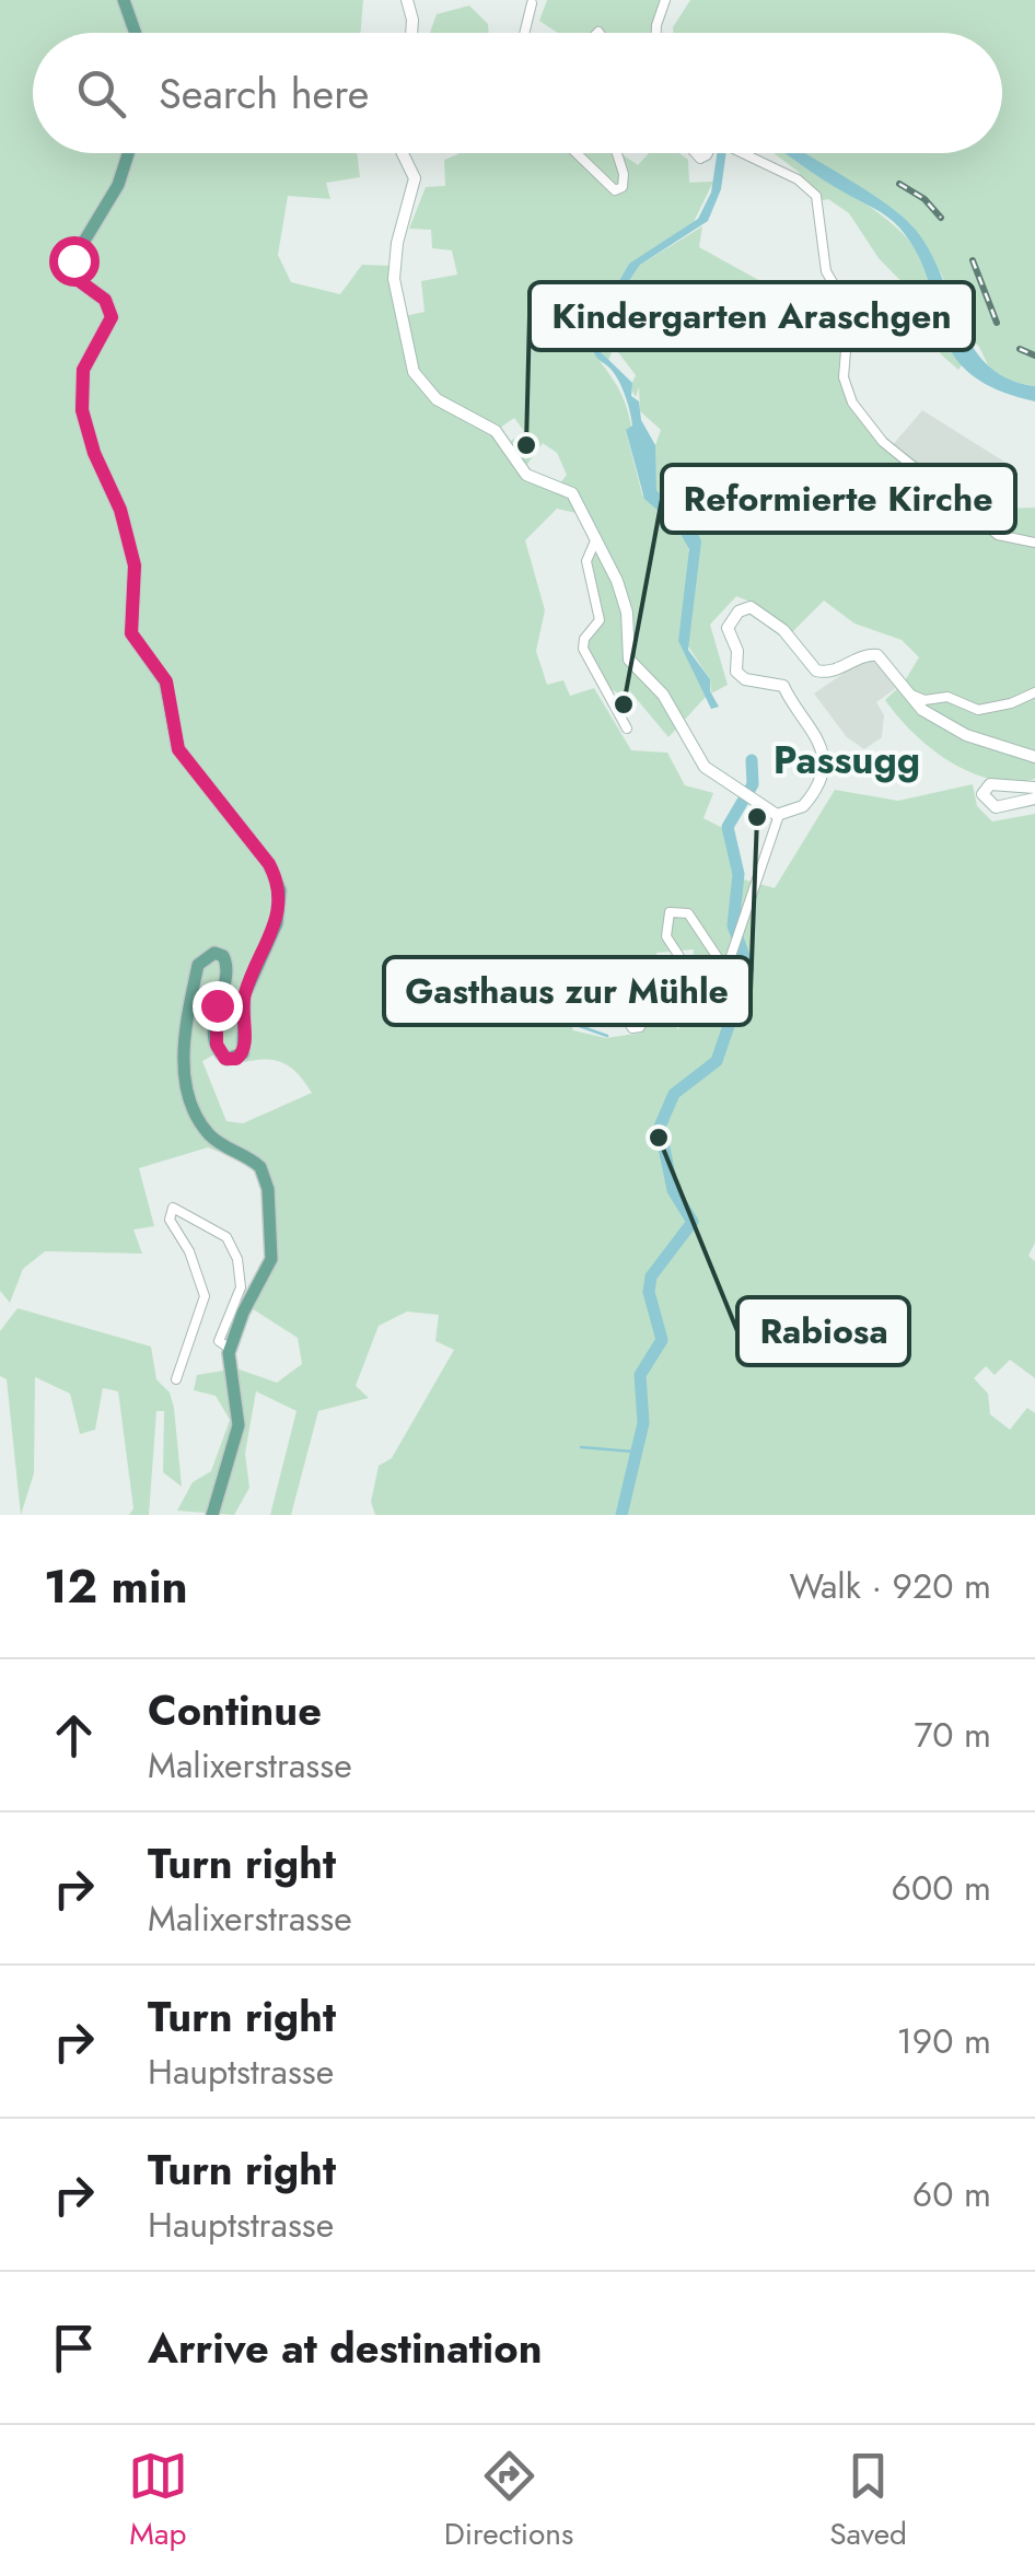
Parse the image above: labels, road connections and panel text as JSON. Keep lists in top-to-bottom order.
{
  "districts": ["Passugg"],
  "places": [
    "Kindergarten Araschgen",
    "Reformierte Kirche",
    "Gasthaus zur Mühle",
    "Rabiosa"
  ],
  "page": {
    "search": "Search here",
    "heading": ["12 min", "Walk · 920 m"],
    "list": [
      ["Continue", "Malixerstrasse", "70 m"],
      ["Turn right", "Malixerstrasse", "600 m"],
      ["Turn right", "Hauptstrasse", "190 m"],
      ["Turn right", "Hauptstrasse", "60 m"],
      "Arrive at destination"
    ],
    "nav": ["Map", "Directions", "Saved"]
  }
}
